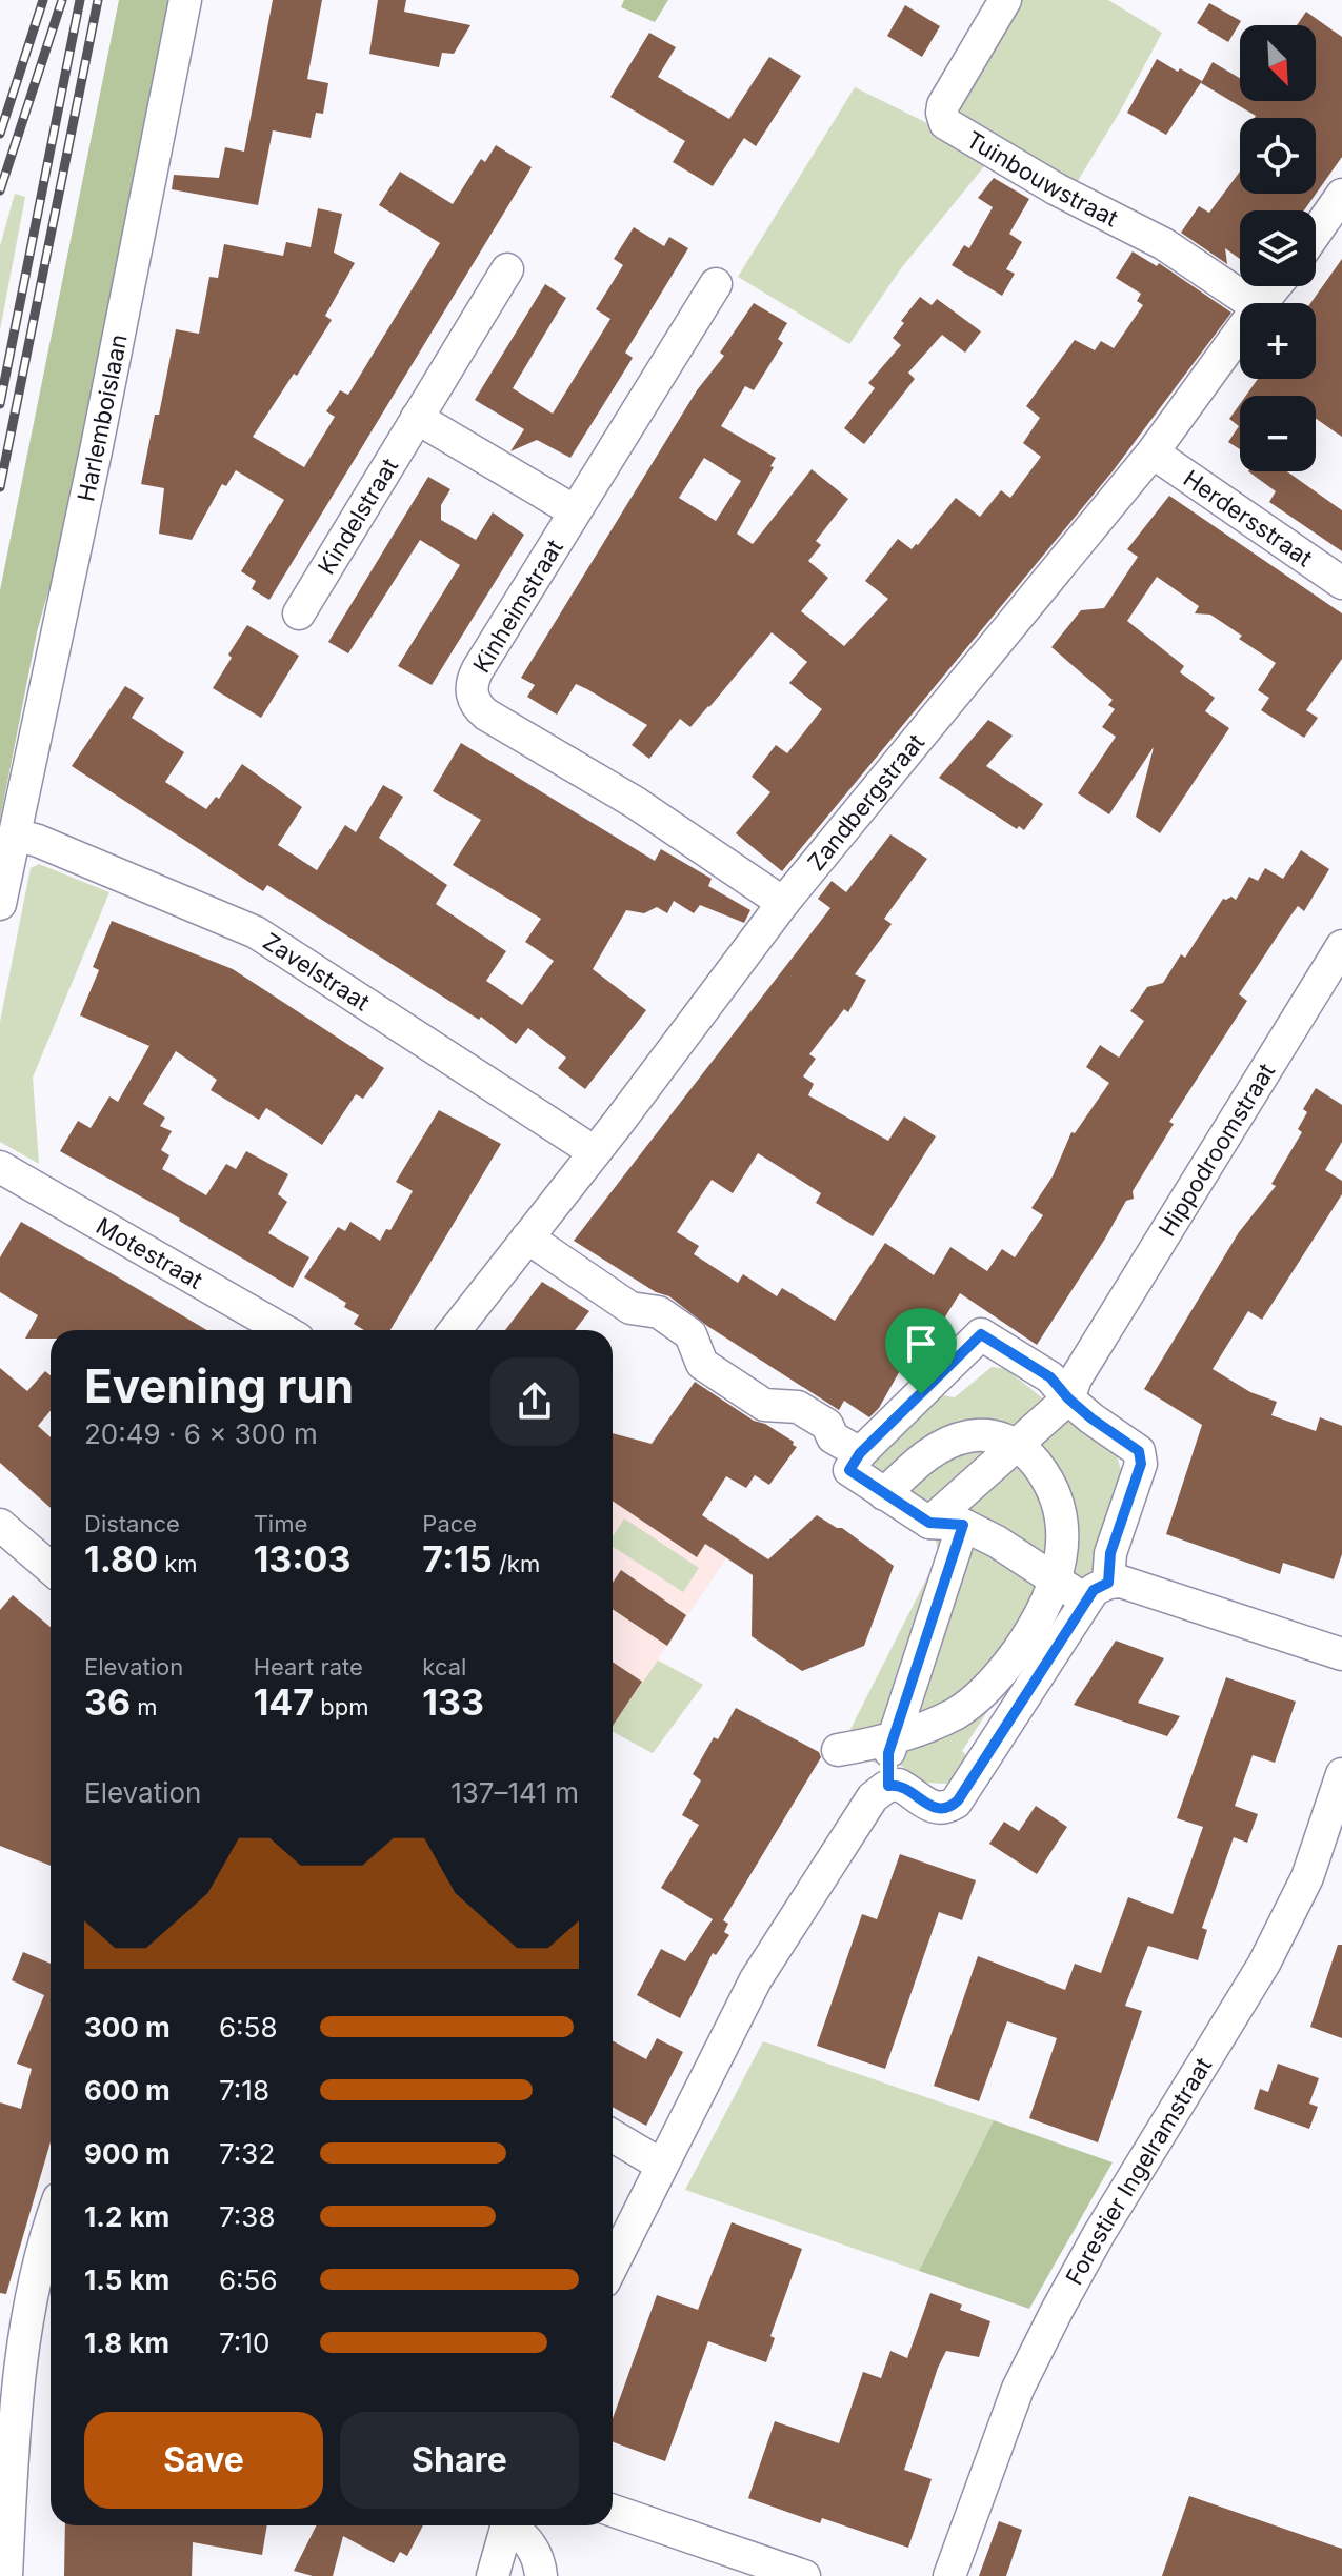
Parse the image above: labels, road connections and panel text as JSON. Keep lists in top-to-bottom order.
{
  "streets": {
    "street": [
      "Tuinbouwstraat",
      "Harlemboislaan",
      "Kindelstraat",
      "Herdersstraat",
      "Kinheimstraat",
      "Zandbergstraat",
      "Zavelstraat",
      "Hippodroomstraat",
      "Motestraat",
      "Forestier Ingelramstraat"
    ]
  },
  "crossings": [
    ["Harlemboislaan", "Zavelstraat"],
    ["Herdersstraat", "Zandbergstraat"],
    ["Kinheimstraat", "Zandbergstraat"],
    ["Zandbergstraat", "Zavelstraat"]
  ],
  "north": "bottom right",
  "page": {
    "map_buttons": ["+", "−"],
    "heading": ["Evening run", "20:49 · 6 × 300 m"],
    "stats": [
      ["Distance", "1.80 km"],
      ["Time", "13:03"],
      ["Pace", "7:15 /km"],
      ["Elevation", "36 m"],
      ["Heart rate", "147 bpm"],
      ["kcal", "133"]
    ],
    "chart": ["Elevation", "137–141 m"],
    "list": [
      {
        "name": "300 m",
        "note": "6:58"
      },
      {
        "name": "600 m",
        "note": "7:18"
      },
      {
        "name": "900 m",
        "note": "7:32"
      },
      {
        "name": "1.2 km",
        "note": "7:38"
      },
      {
        "name": "1.5 km",
        "note": "6:56"
      },
      {
        "name": "1.8 km",
        "note": "7:10"
      }
    ],
    "buttons": ["Save", "Share"]
  }
}
